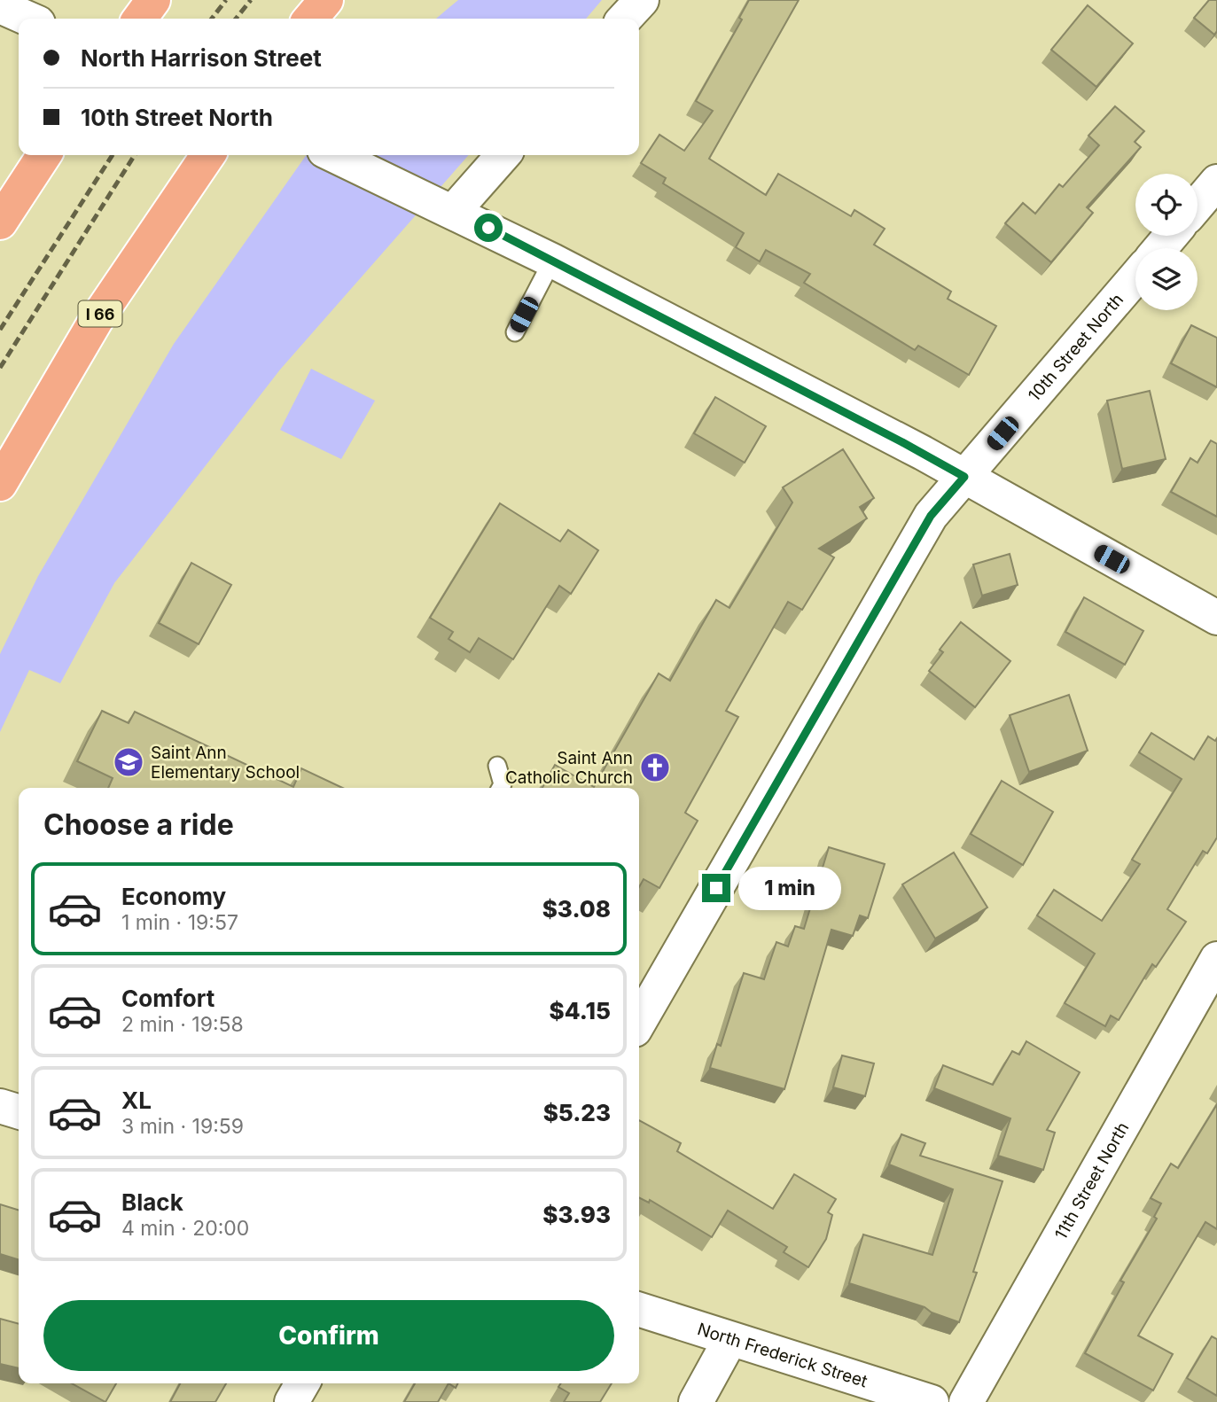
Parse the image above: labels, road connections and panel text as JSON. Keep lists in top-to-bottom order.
{
  "streets": {
    "highway": ["I 66"],
    "street": ["10th Street North", "11th Street North", "North Frederick Street"]
  },
  "places": {
    "school or university": ["Saint Ann Elementary School"],
    "church": ["Saint Ann Catholic Church"]
  },
  "page": {
    "banner": ["North Harrison Street", "10th Street North"],
    "heading": "Choose a ride",
    "list": [
      {
        "name": "Economy",
        "note": "1 min · 19:57",
        "value": "$3.08"
      },
      {
        "name": "Comfort",
        "note": "2 min · 19:58",
        "value": "$4.15"
      },
      {
        "name": "XL",
        "note": "3 min · 19:59",
        "value": "$5.23"
      },
      {
        "name": "Black",
        "note": "4 min · 20:00",
        "value": "$3.93"
      }
    ],
    "bubble": "1 min",
    "buttons": "Confirm"
  }
}
